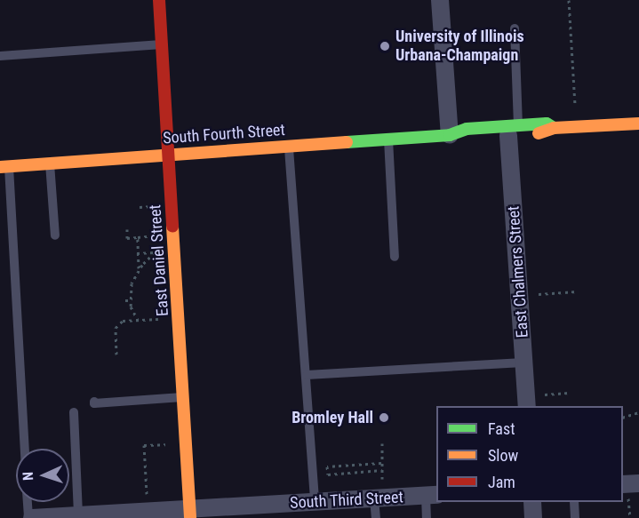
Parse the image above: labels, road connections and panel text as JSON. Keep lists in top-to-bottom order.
{
  "streets": {
    "street": [
      "South Fourth Street",
      "East Daniel Street",
      "East Chalmers Street",
      "South Third Street"
    ]
  },
  "crossings": [
    ["South Fourth Street", "East Daniel Street"],
    ["South Fourth Street", "East Chalmers Street"],
    ["East Daniel Street", "South Third Street"]
  ],
  "places": ["University of Illinois Urbana-Champaign", "Bromley Hall"],
  "legend": ["Fast", "Slow", "Jam"],
  "north": "left"
}
